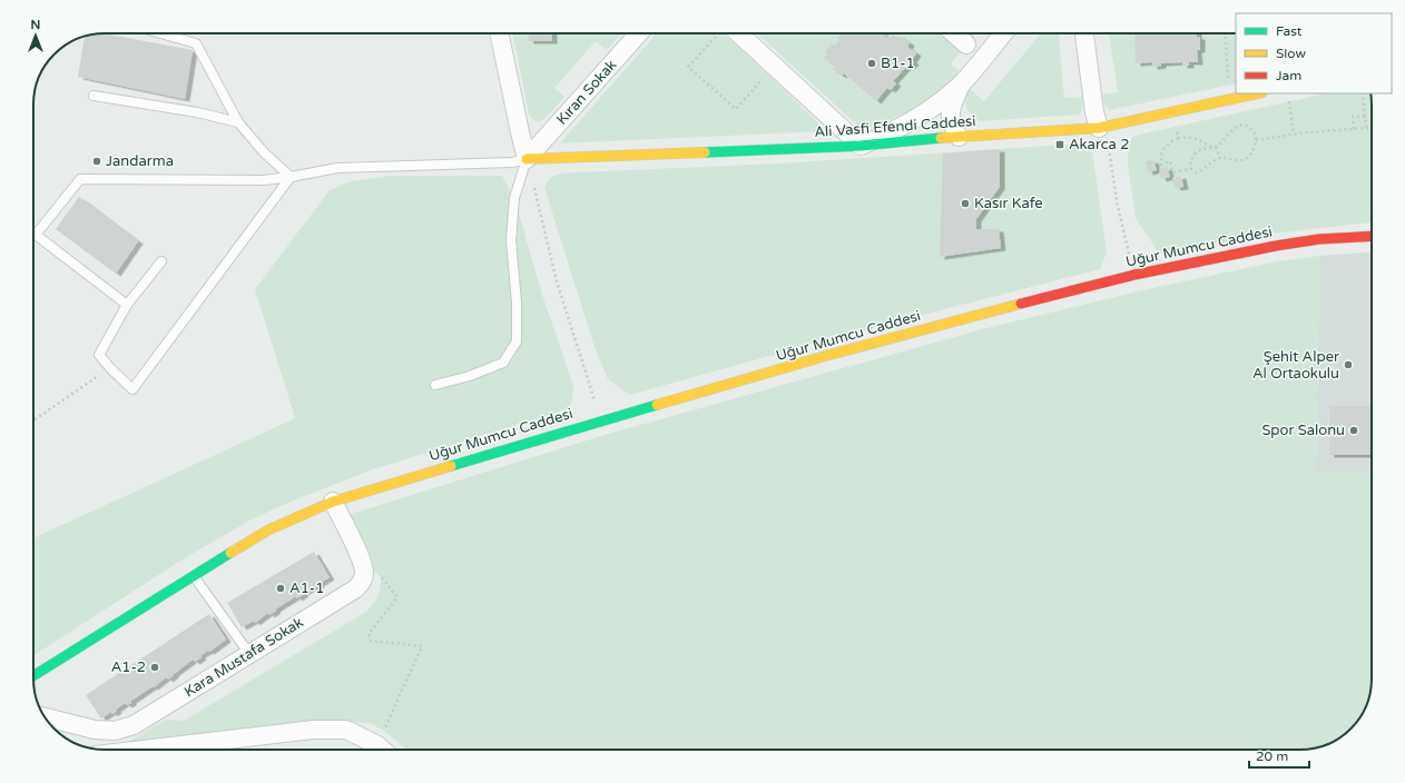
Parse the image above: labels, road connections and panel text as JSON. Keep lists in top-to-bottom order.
{
  "streets": {
    "street": [
      "Kıran Sokak",
      "Ali Vasfi Efendi Caddesi",
      "Uğur Mumcu Caddesi",
      "Kara Mustafa Sokak"
    ]
  },
  "crossings": [
    ["Kıran Sokak", "Ali Vasfi Efendi Caddesi"],
    ["Uğur Mumcu Caddesi", "Kara Mustafa Sokak"]
  ],
  "places": {
    "other": [
      "B1-1",
      "Jandarma",
      "Kasır Kafe",
      "Şehit Alper Al Ortaokulu",
      "Spor Salonu",
      "A1-1",
      "A1-2"
    ],
    "transit": ["Akarca 2"]
  },
  "legend": ["Fast", "Slow", "Jam"],
  "scale_bar": "20 m",
  "north": "top"
}
